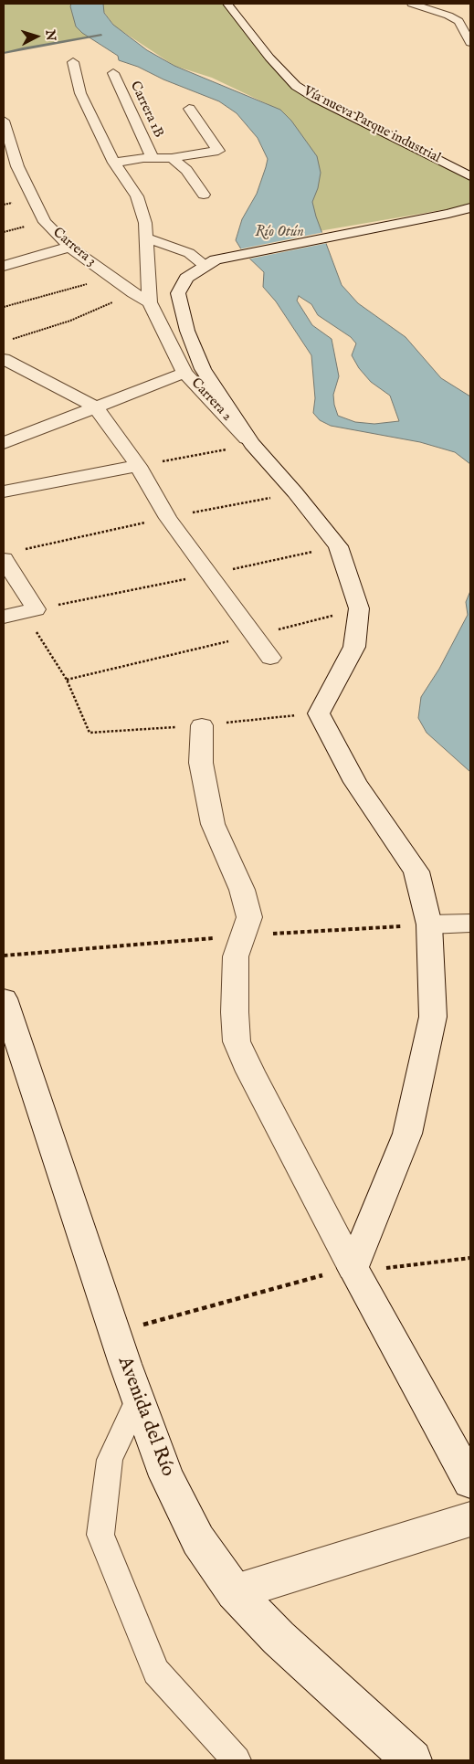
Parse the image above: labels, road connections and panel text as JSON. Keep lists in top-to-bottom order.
{
  "streets": {
    "street": [
      "Carrera 1B",
      "Vía nueva Parque industrial",
      "Carrera 3",
      "Carrera 2",
      "Avenida del Río"
    ]
  },
  "crossings": [
    ["Carrera 3", "Carrera 2"]
  ],
  "water": ["Río Otún"],
  "north": "right"
}
